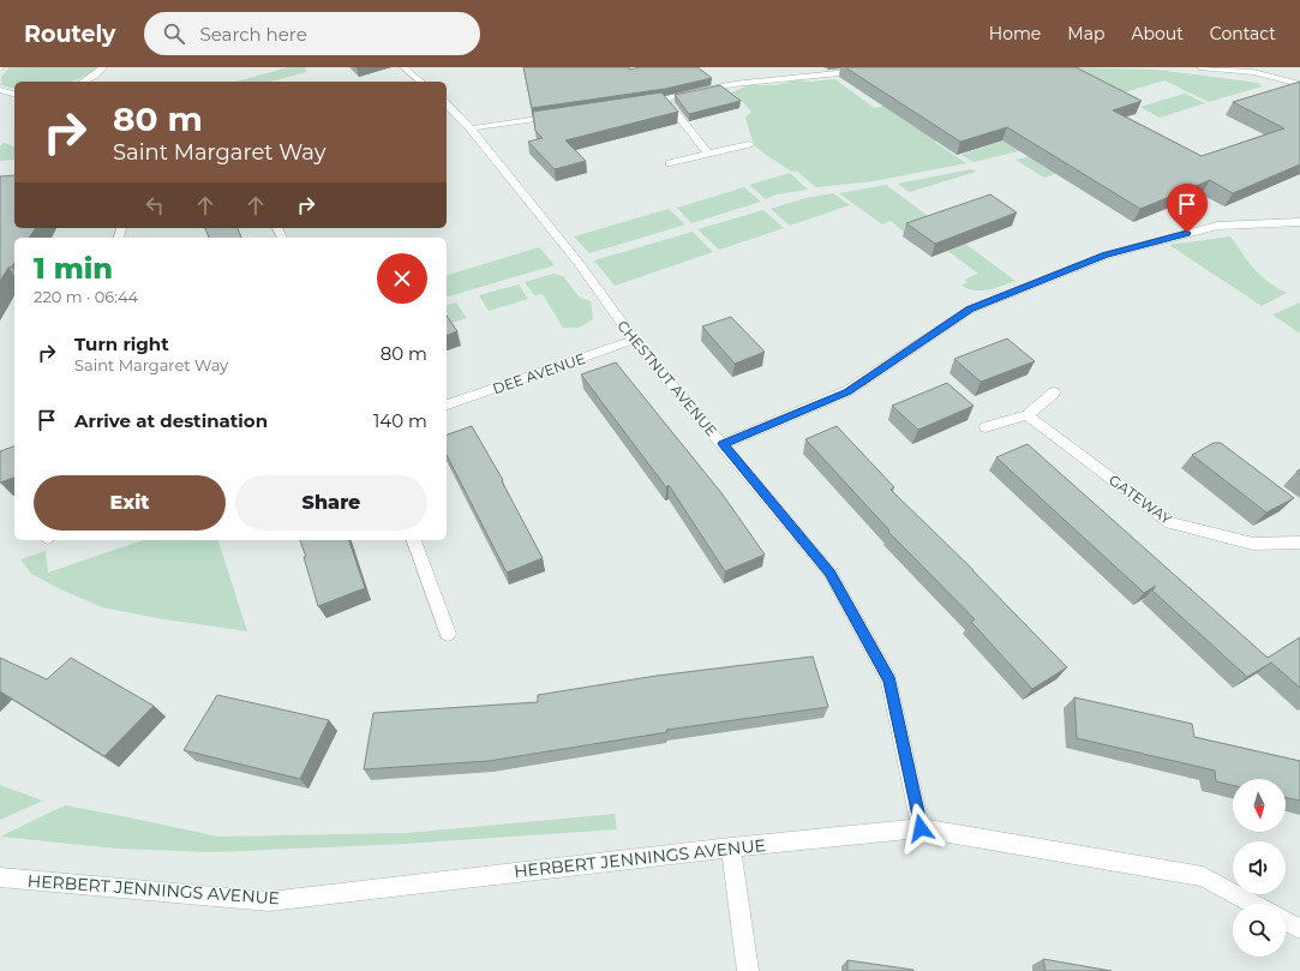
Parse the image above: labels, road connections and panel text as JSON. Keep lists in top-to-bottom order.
{
  "streets": {
    "street": [
      "DEE AVENUE",
      "CHESTNUT AVENUE",
      "GATEWAY",
      "HERBERT JENNINGS AVENUE"
    ]
  },
  "crossings": [
    ["DEE AVENUE", "CHESTNUT AVENUE"],
    ["CHESTNUT AVENUE", "HERBERT JENNINGS AVENUE"]
  ],
  "north": "bottom",
  "page": {
    "header": "Routely",
    "search": "Search here",
    "nav": [
      "Home",
      "Map",
      "About",
      "Contact"
    ],
    "turn": ["80 m", "Saint Margaret Way"],
    "heading": ["1 min", "220 m · 06:44"],
    "list": [
      {
        "name": "Turn right",
        "note": "Saint Margaret Way",
        "value": "80 m"
      },
      {
        "name": "Arrive at destination",
        "value": "140 m"
      }
    ],
    "buttons": ["Exit", "Share"]
  }
}
